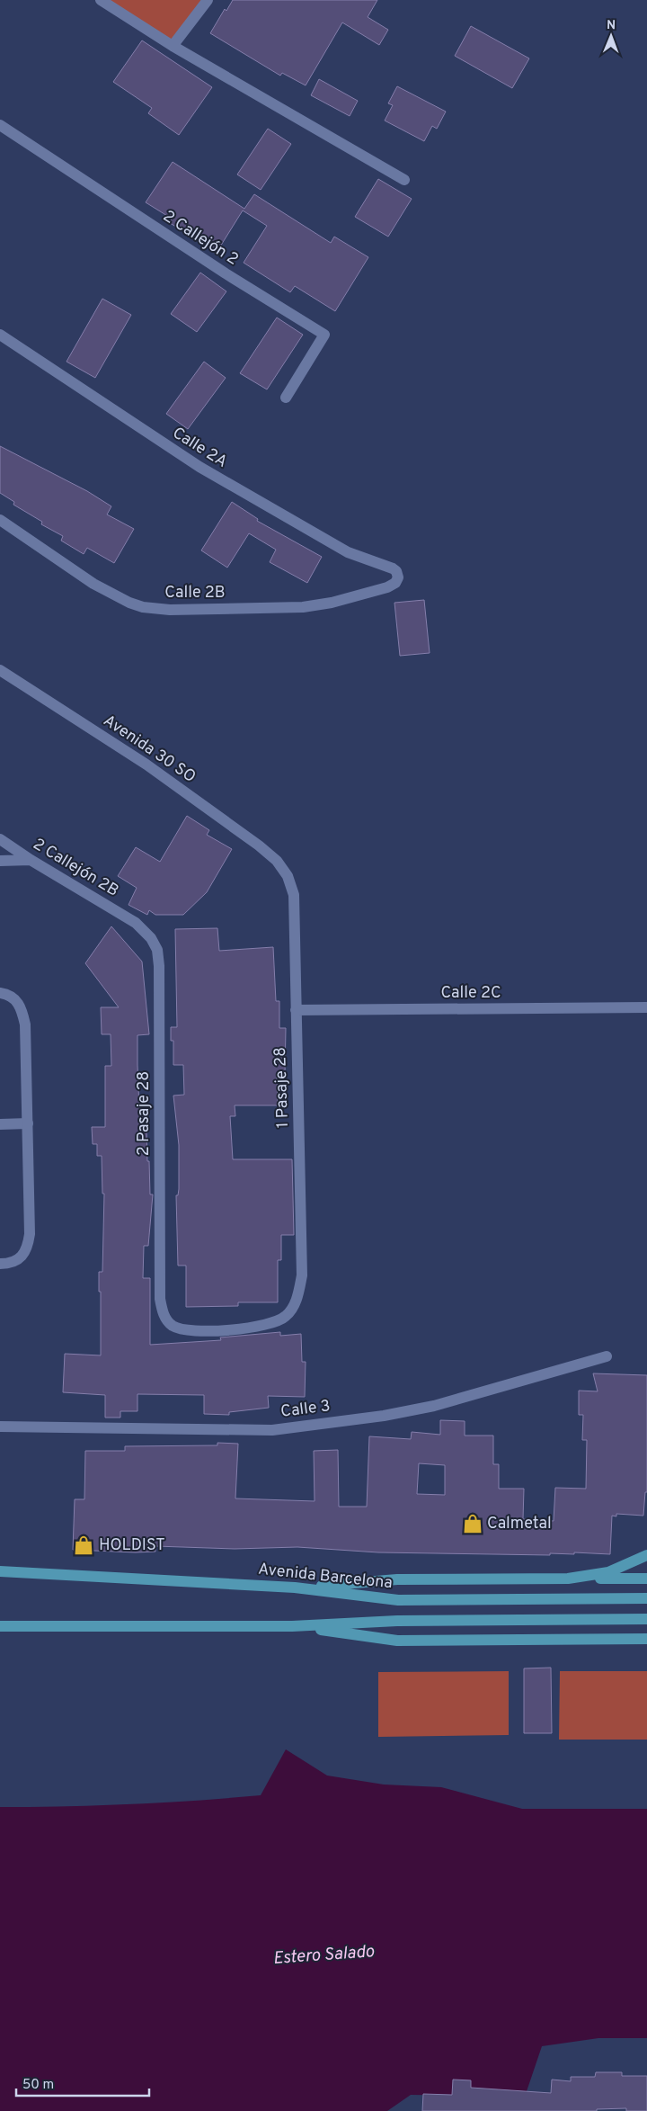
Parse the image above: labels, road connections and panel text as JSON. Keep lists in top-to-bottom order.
{
  "streets": {
    "main road": ["Avenida Barcelona"],
    "street": [
      "2 Callejón 2",
      "Calle 2A",
      "Calle 2B",
      "Avenida 30 SO",
      "2 Callejón 2B",
      "Calle 2C",
      "1 Pasaje 28",
      "2 Pasaje 28",
      "Calle 3"
    ]
  },
  "crossings": [
    ["Calle 2A", "Calle 2B"],
    ["Avenida 30 SO", "1 Pasaje 28"],
    ["2 Callejón 2B", "2 Pasaje 28"],
    ["Calle 2C", "1 Pasaje 28"],
    ["1 Pasaje 28", "2 Pasaje 28"]
  ],
  "water": ["Estero Salado"],
  "places": {
    "shop": ["Calmetal", "HOLDIST"]
  },
  "scale_bar": "50 m",
  "north": "top"
}
